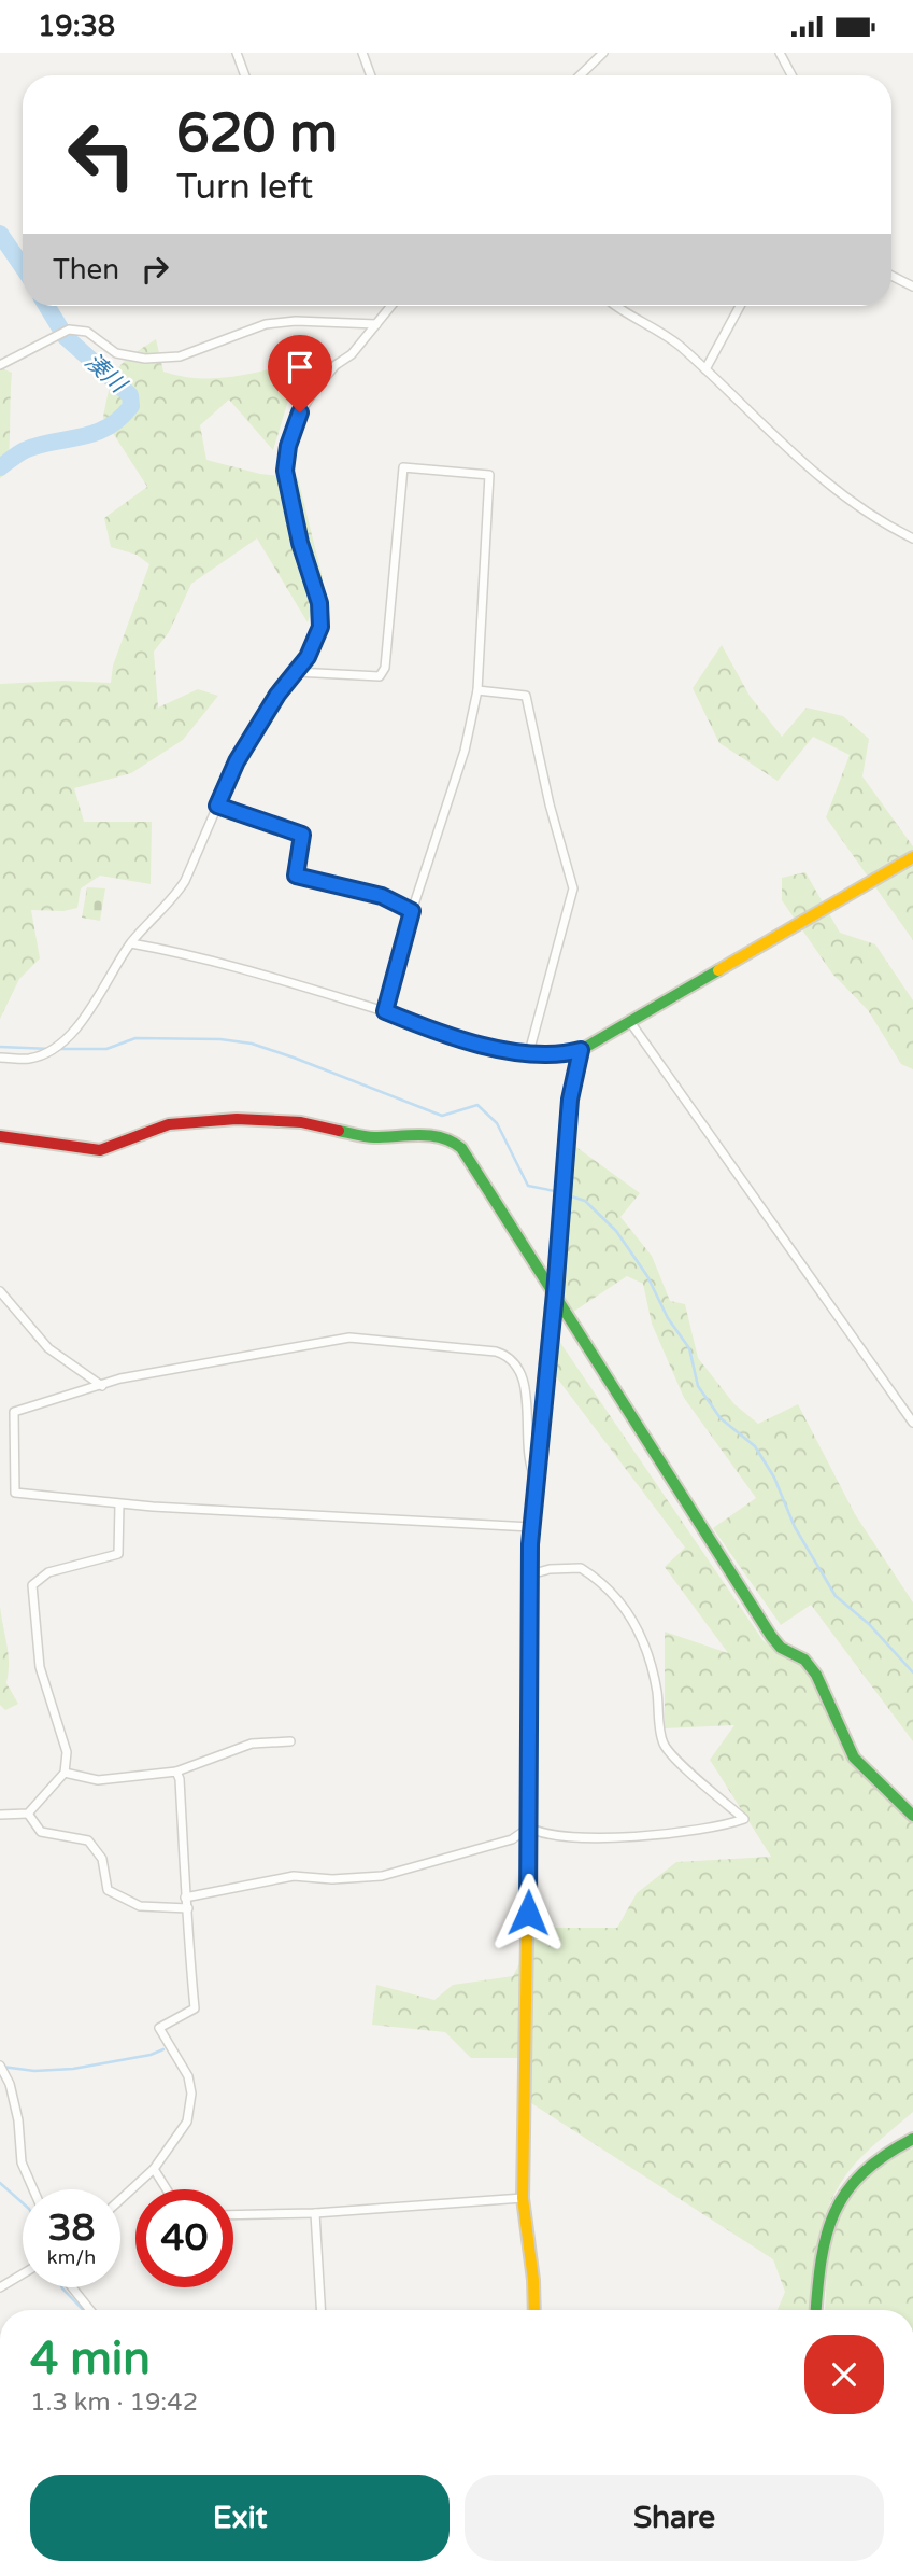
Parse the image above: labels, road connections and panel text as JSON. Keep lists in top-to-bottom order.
{
  "water": ["湊川"],
  "page": {
    "status": "19:38",
    "turn": ["620 m", "Turn left"],
    "then": "Then",
    "speed": "38 km/h",
    "limit": "40",
    "heading": ["4 min", "1.3 km · 19:42"],
    "buttons": ["Exit", "Share"]
  }
}
